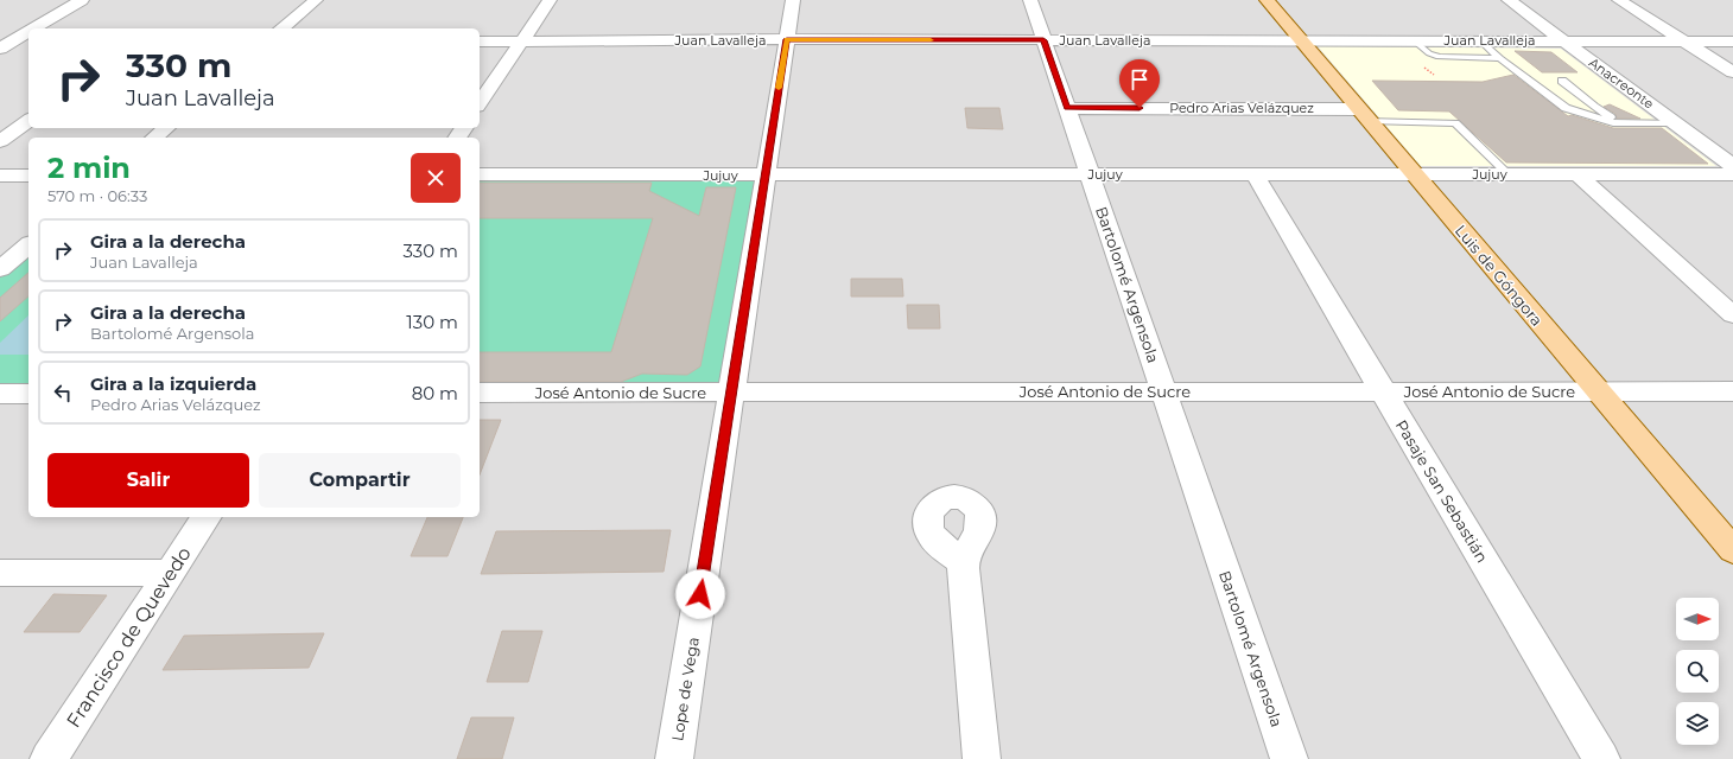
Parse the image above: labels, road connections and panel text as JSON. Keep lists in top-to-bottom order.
{
  "streets": {
    "main road": ["Luis de Góngora"],
    "street": [
      "Juan Lavalleja",
      "Anacreonte",
      "Pedro Arias Velázquez",
      "Jujuy",
      "Bartolomé Argensola",
      "José Antonio de Sucre",
      "Pasaje San Sebastián",
      "Francisco de Quevedo",
      "Lope de Vega"
    ]
  },
  "crossings": [
    ["Juan Lavalleja", "Anacreonte"],
    ["Juan Lavalleja", "Luis de Góngora"],
    ["Juan Lavalleja", "Bartolomé Argensola"],
    ["Juan Lavalleja", "Lope de Vega"],
    ["Pedro Arias Velázquez", "Luis de Góngora"],
    ["Pedro Arias Velázquez", "Bartolomé Argensola"],
    ["Jujuy", "Luis de Góngora"],
    ["Jujuy", "Bartolomé Argensola"],
    ["Jujuy", "Pasaje San Sebastián"],
    ["Jujuy", "Lope de Vega"],
    ["Luis de Góngora", "José Antonio de Sucre"],
    ["Bartolomé Argensola", "José Antonio de Sucre"],
    ["José Antonio de Sucre", "Pasaje San Sebastián"],
    ["José Antonio de Sucre", "Lope de Vega"]
  ],
  "north": "right",
  "page": {
    "turn": ["330 m", "Juan Lavalleja"],
    "heading": ["2 min", "570 m · 06:33"],
    "list": [
      {
        "name": "Gira a la derecha",
        "note": "Juan Lavalleja",
        "value": "330 m"
      },
      {
        "name": "Gira a la derecha",
        "note": "Bartolomé Argensola",
        "value": "130 m"
      },
      {
        "name": "Gira a la izquierda",
        "note": "Pedro Arias Velázquez",
        "value": "80 m"
      }
    ],
    "buttons": ["Salir", "Compartir"]
  }
}
